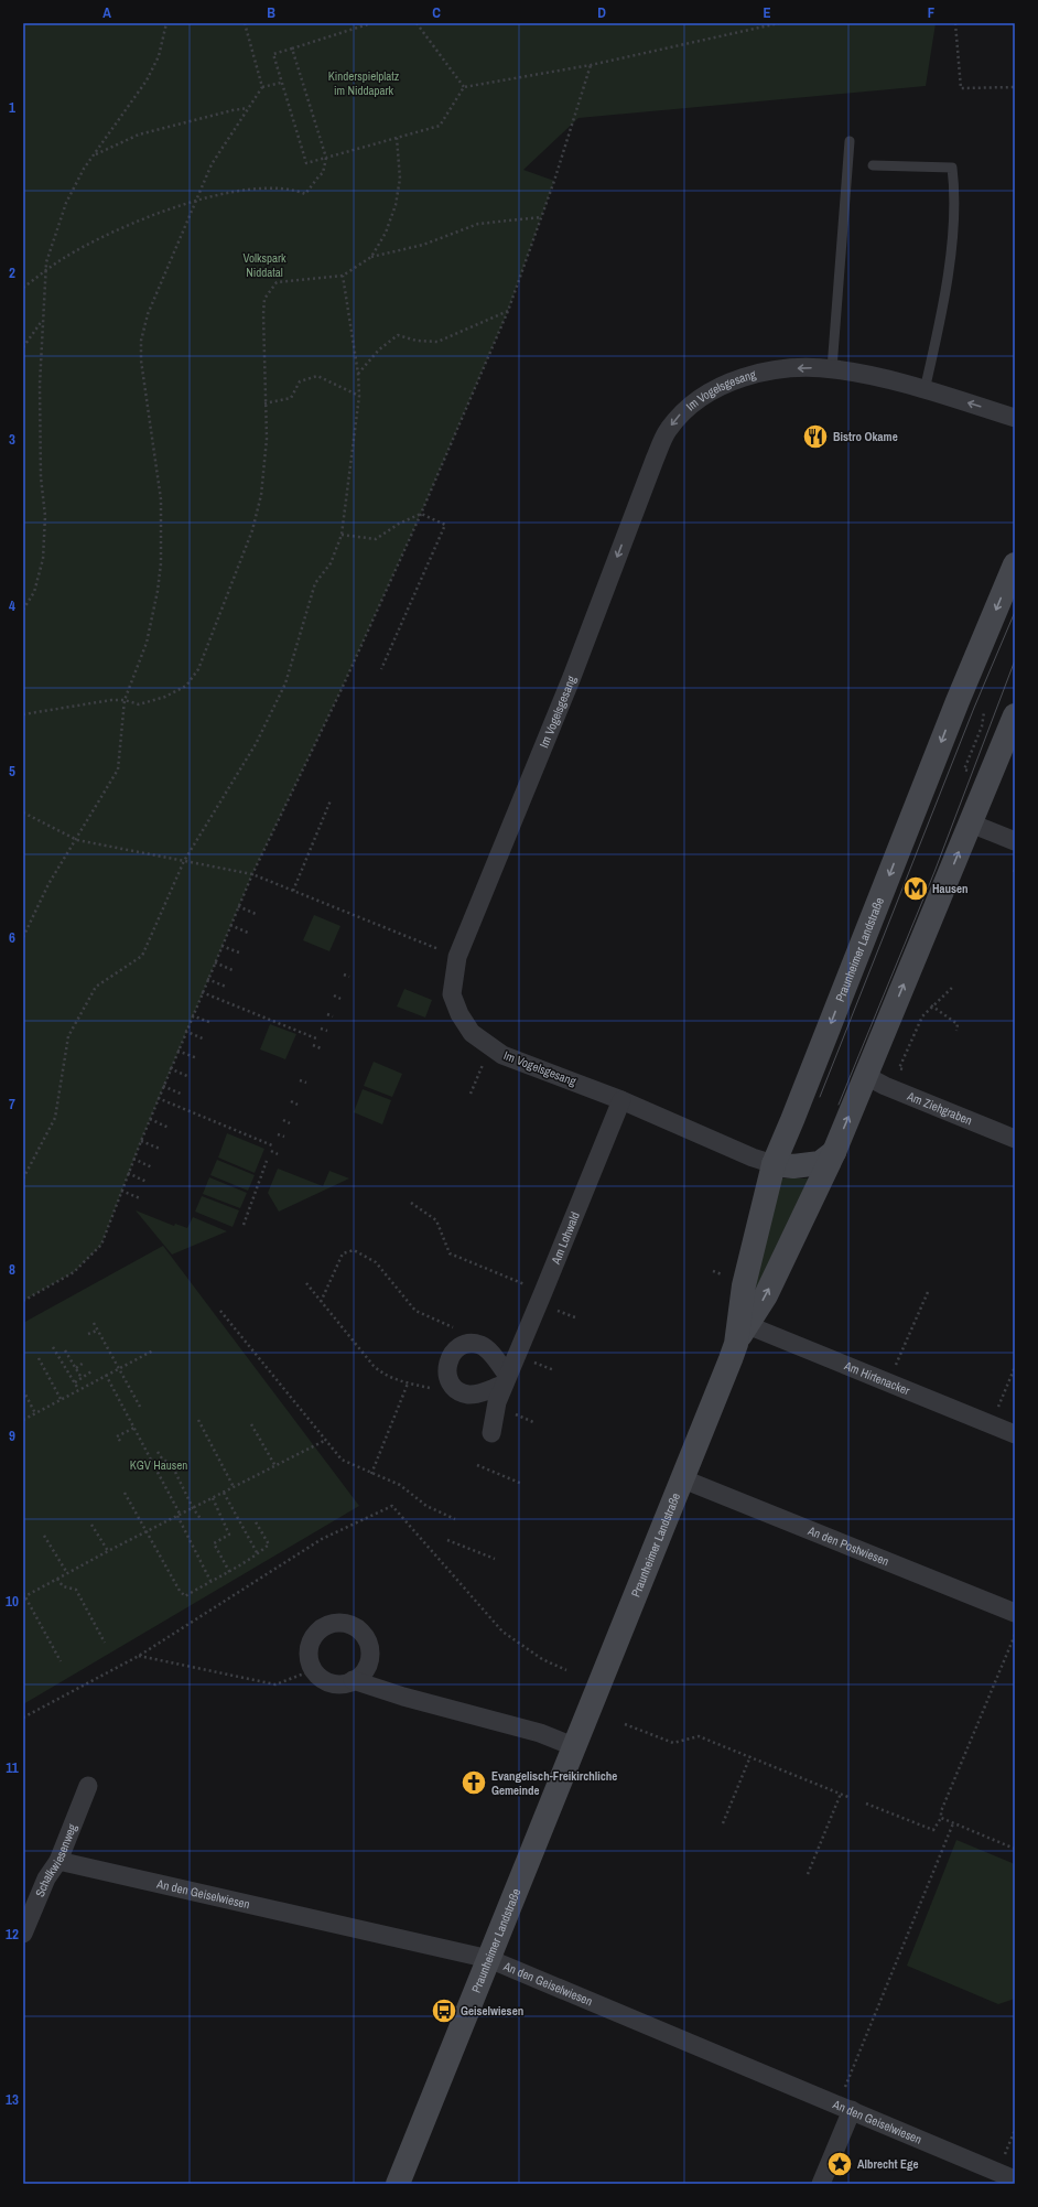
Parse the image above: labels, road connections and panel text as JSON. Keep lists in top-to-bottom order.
{
  "streets": {
    "main road": ["Praunheimer Landstraße"],
    "street": [
      "Im Vogelsgesang",
      "Am Ziehgraben",
      "Am Lohwald",
      "Am Hirtenacker",
      "An den Postwiesen",
      "Schalkwiesenweg",
      "An den Geiselwiesen"
    ]
  },
  "crossings": [
    ["Im Vogelsgesang", "Praunheimer Landstraße"],
    ["Im Vogelsgesang", "Am Lohwald"],
    ["Praunheimer Landstraße", "Am Ziehgraben"],
    ["Praunheimer Landstraße", "Am Hirtenacker"],
    ["Praunheimer Landstraße", "An den Postwiesen"],
    ["Praunheimer Landstraße", "An den Geiselwiesen"],
    ["Schalkwiesenweg", "An den Geiselwiesen"]
  ],
  "one_way": ["Im Vogelsgesang"],
  "parks": ["Kinderspielplatz im Niddapark", "Volkspark Niddatal", "KGV Hausen"],
  "places": {
    "restaurant": ["Bistro Okame"],
    "metro station": ["Hausen"],
    "church": ["Evangelisch-Freikirchliche Gemeinde"],
    "bus stop": ["Geiselwiesen"],
    "place": ["Albrecht Ege"]
  },
  "grid": {
    "columns": [
      "A",
      "B",
      "C",
      "D",
      "E",
      "F"
    ],
    "rows": [
      "1",
      "2",
      "3",
      "4",
      "5",
      "6",
      "7",
      "8",
      "9",
      "10",
      "11",
      "12",
      "13"
    ]
  }
}
